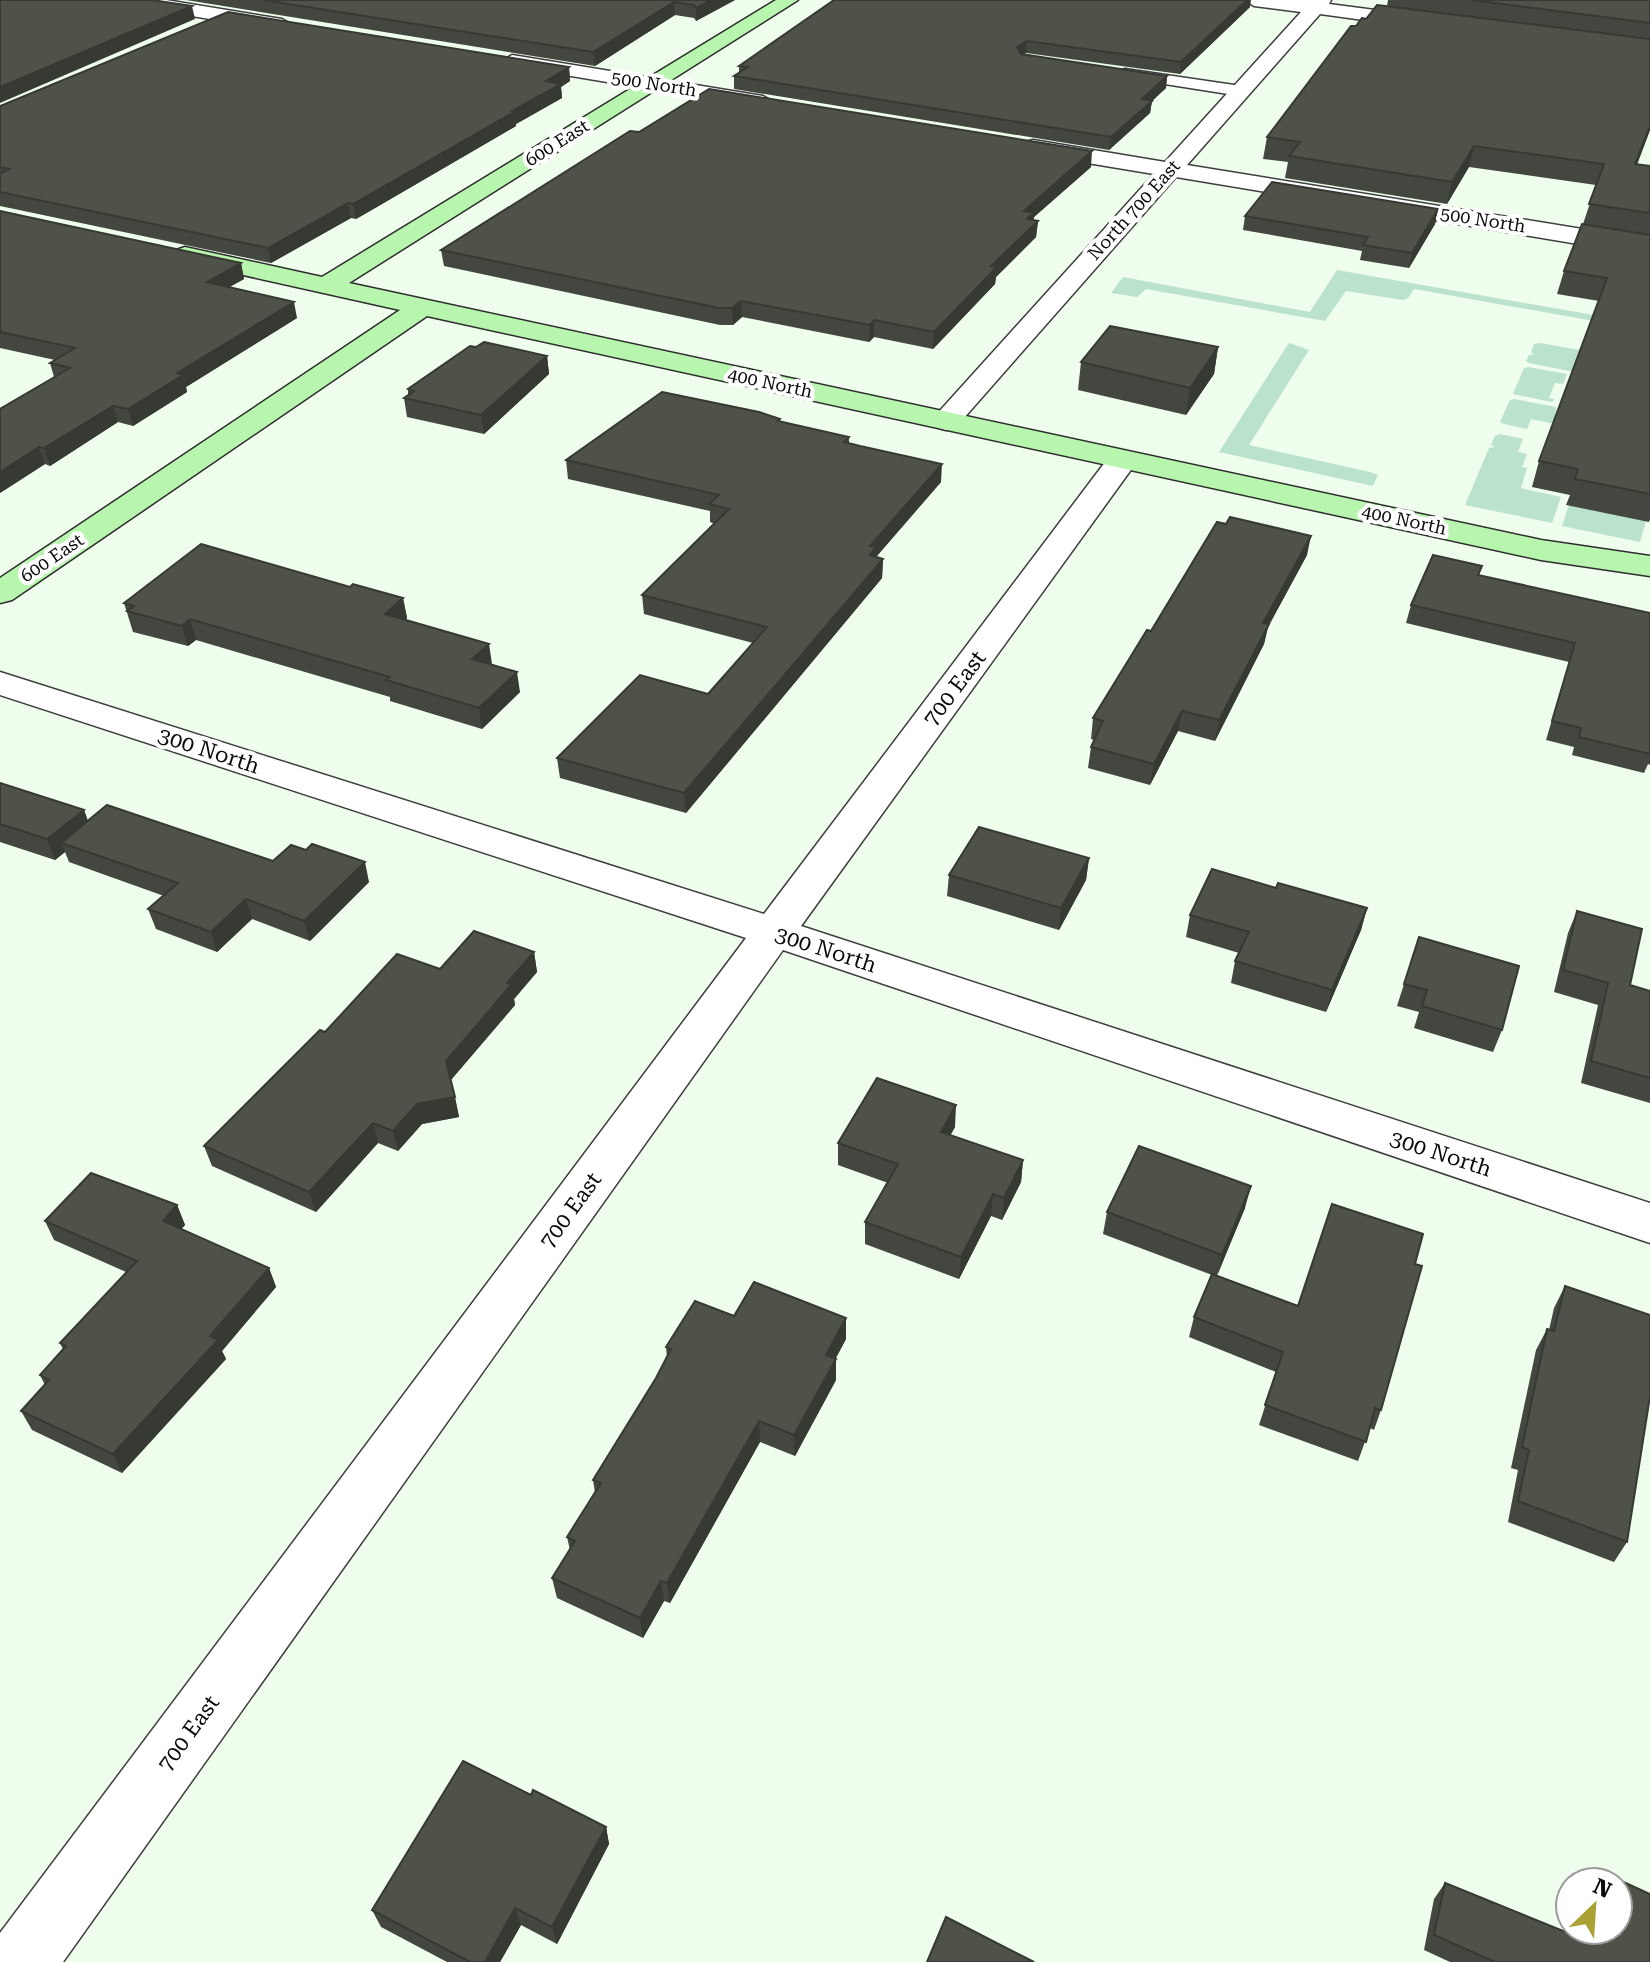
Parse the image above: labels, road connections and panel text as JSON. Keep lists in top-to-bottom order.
{
  "streets": {
    "street": [
      "500 North",
      "600 East",
      "North 700 East",
      "400 North",
      "700 East",
      "300 North"
    ]
  },
  "crossings": [
    ["500 North", "600 East"],
    ["500 North", "North 700 East"],
    ["600 East", "400 North"],
    ["North 700 East", "400 North"],
    ["400 North", "700 East"],
    ["700 East", "300 North"]
  ],
  "north": "top right"
}
